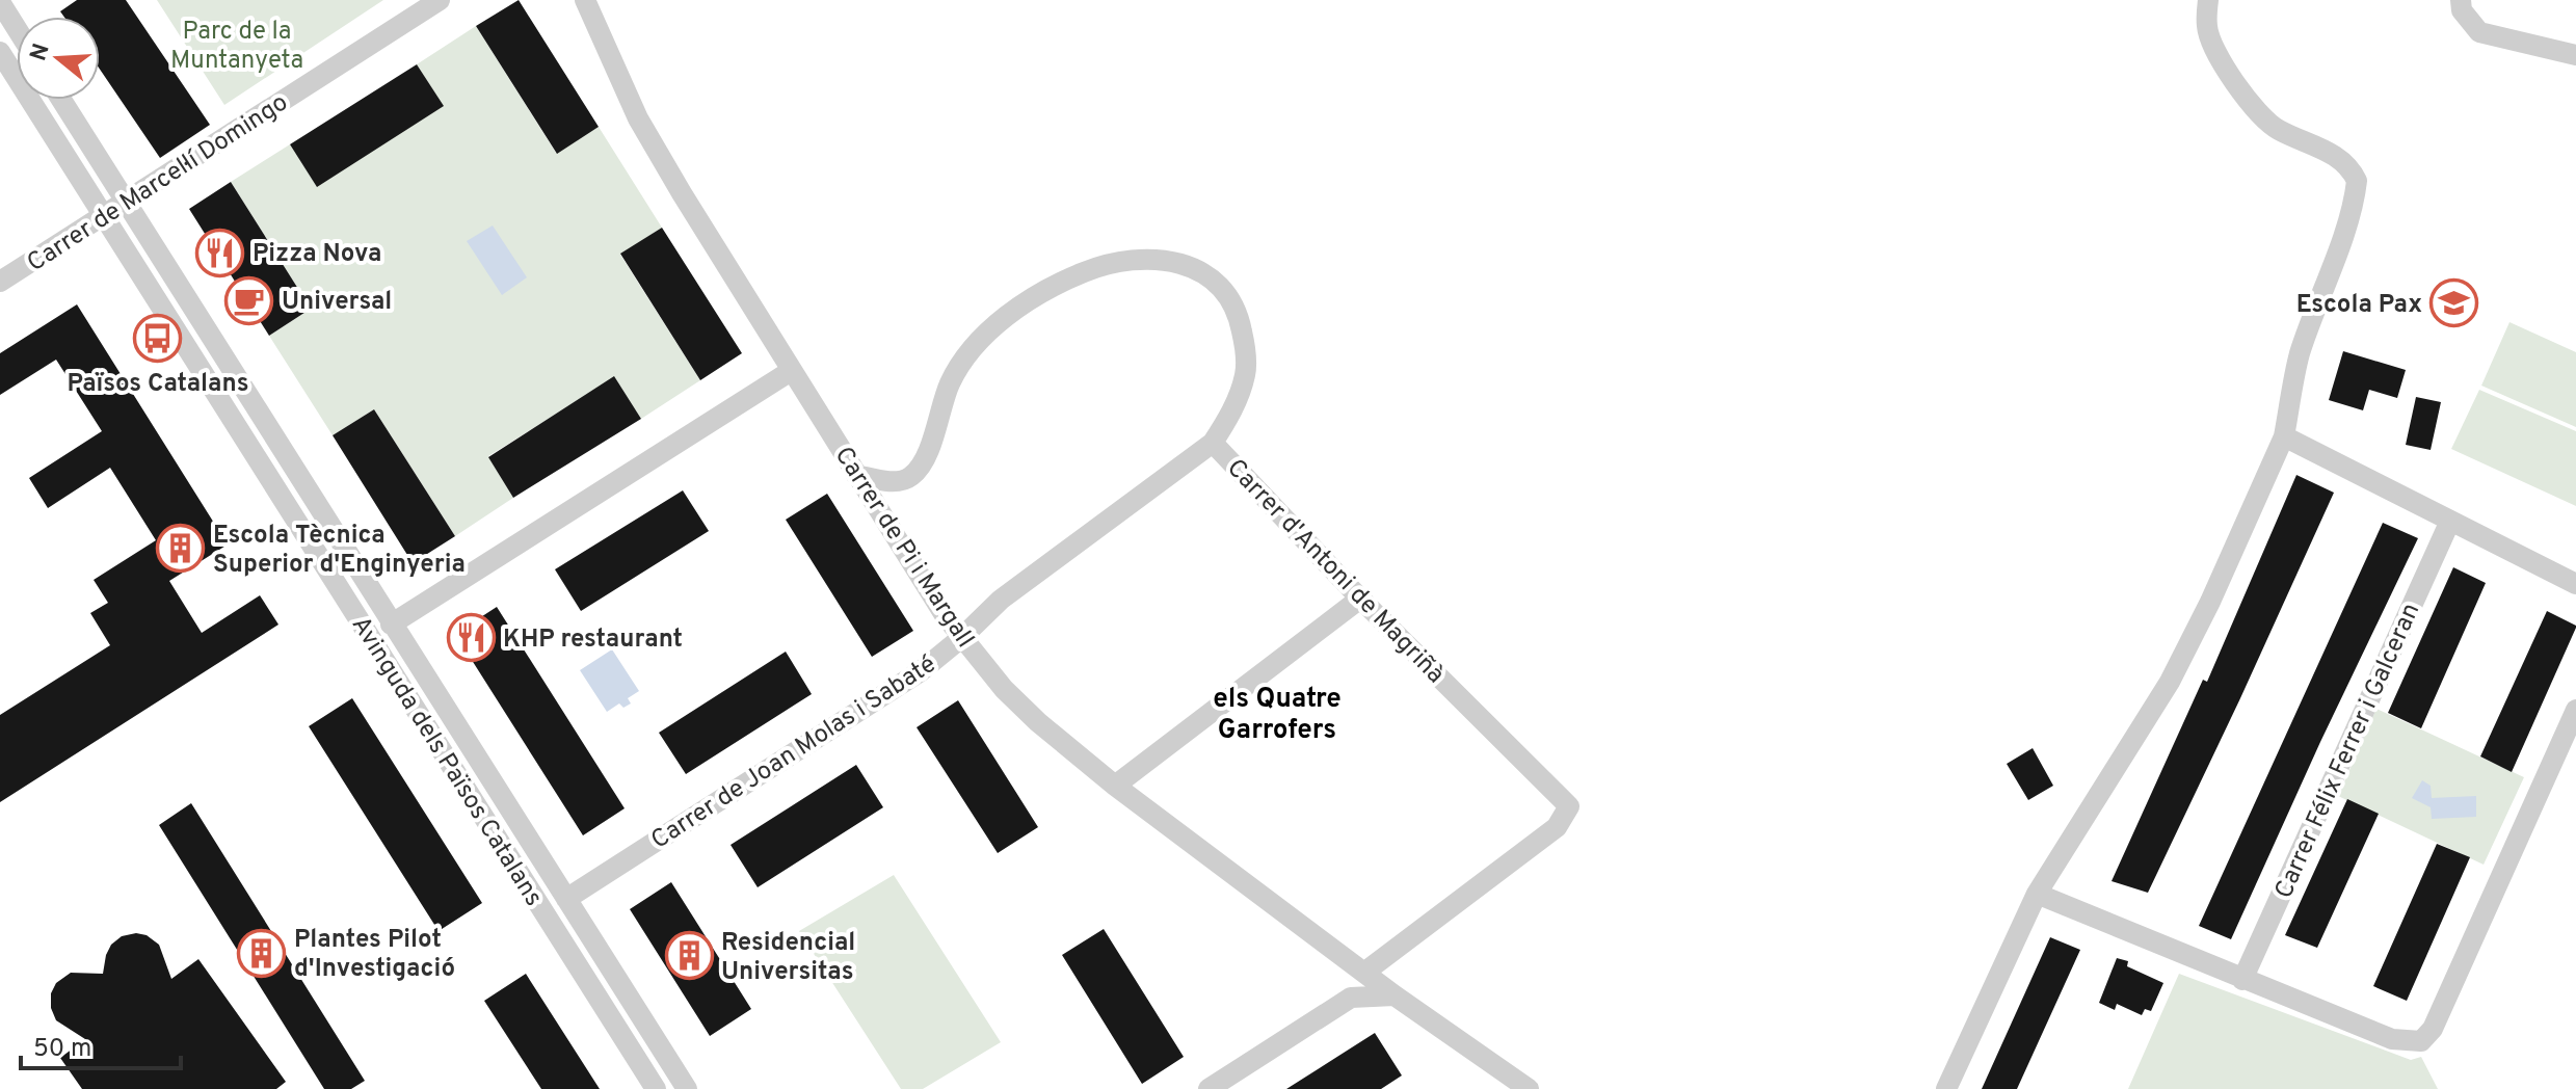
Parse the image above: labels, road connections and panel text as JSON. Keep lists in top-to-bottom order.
{
  "streets": {
    "street": [
      "Carrer de Marcel·lí Domingo",
      "Carrer de Pi i Margall",
      "Carrer d'Antoni de Magriñà",
      "Carrer Félix Ferrer i Galceran",
      "Carrer de Joan Molas i Sabaté",
      "Avinguda dels Països Catalans"
    ]
  },
  "crossings": [
    ["Carrer de Marcel·lí Domingo", "Avinguda dels Països Catalans"],
    ["Carrer de Pi i Margall", "Carrer d'Antoni de Magriñà"],
    ["Carrer de Pi i Margall", "Carrer de Joan Molas i Sabaté"],
    ["Carrer d'Antoni de Magriñà", "Carrer de Joan Molas i Sabaté"],
    ["Carrer de Joan Molas i Sabaté", "Avinguda dels Països Catalans"]
  ],
  "districts": ["els Quatre Garrofers"],
  "parks": ["Parc de la Muntanyeta"],
  "places": {
    "restaurant": ["Pizza Nova", "KHP restaurant"],
    "cafe": ["Universal"],
    "school or university": ["Escola Pax"],
    "bus stop": ["Països Catalans"],
    "building": ["Escola Tècnica Superior d'Enginyeria", "Plantes Pilot d'Investigació", "Residencial Universitas"]
  },
  "scale_bar": "50 m",
  "north": "left"
}
